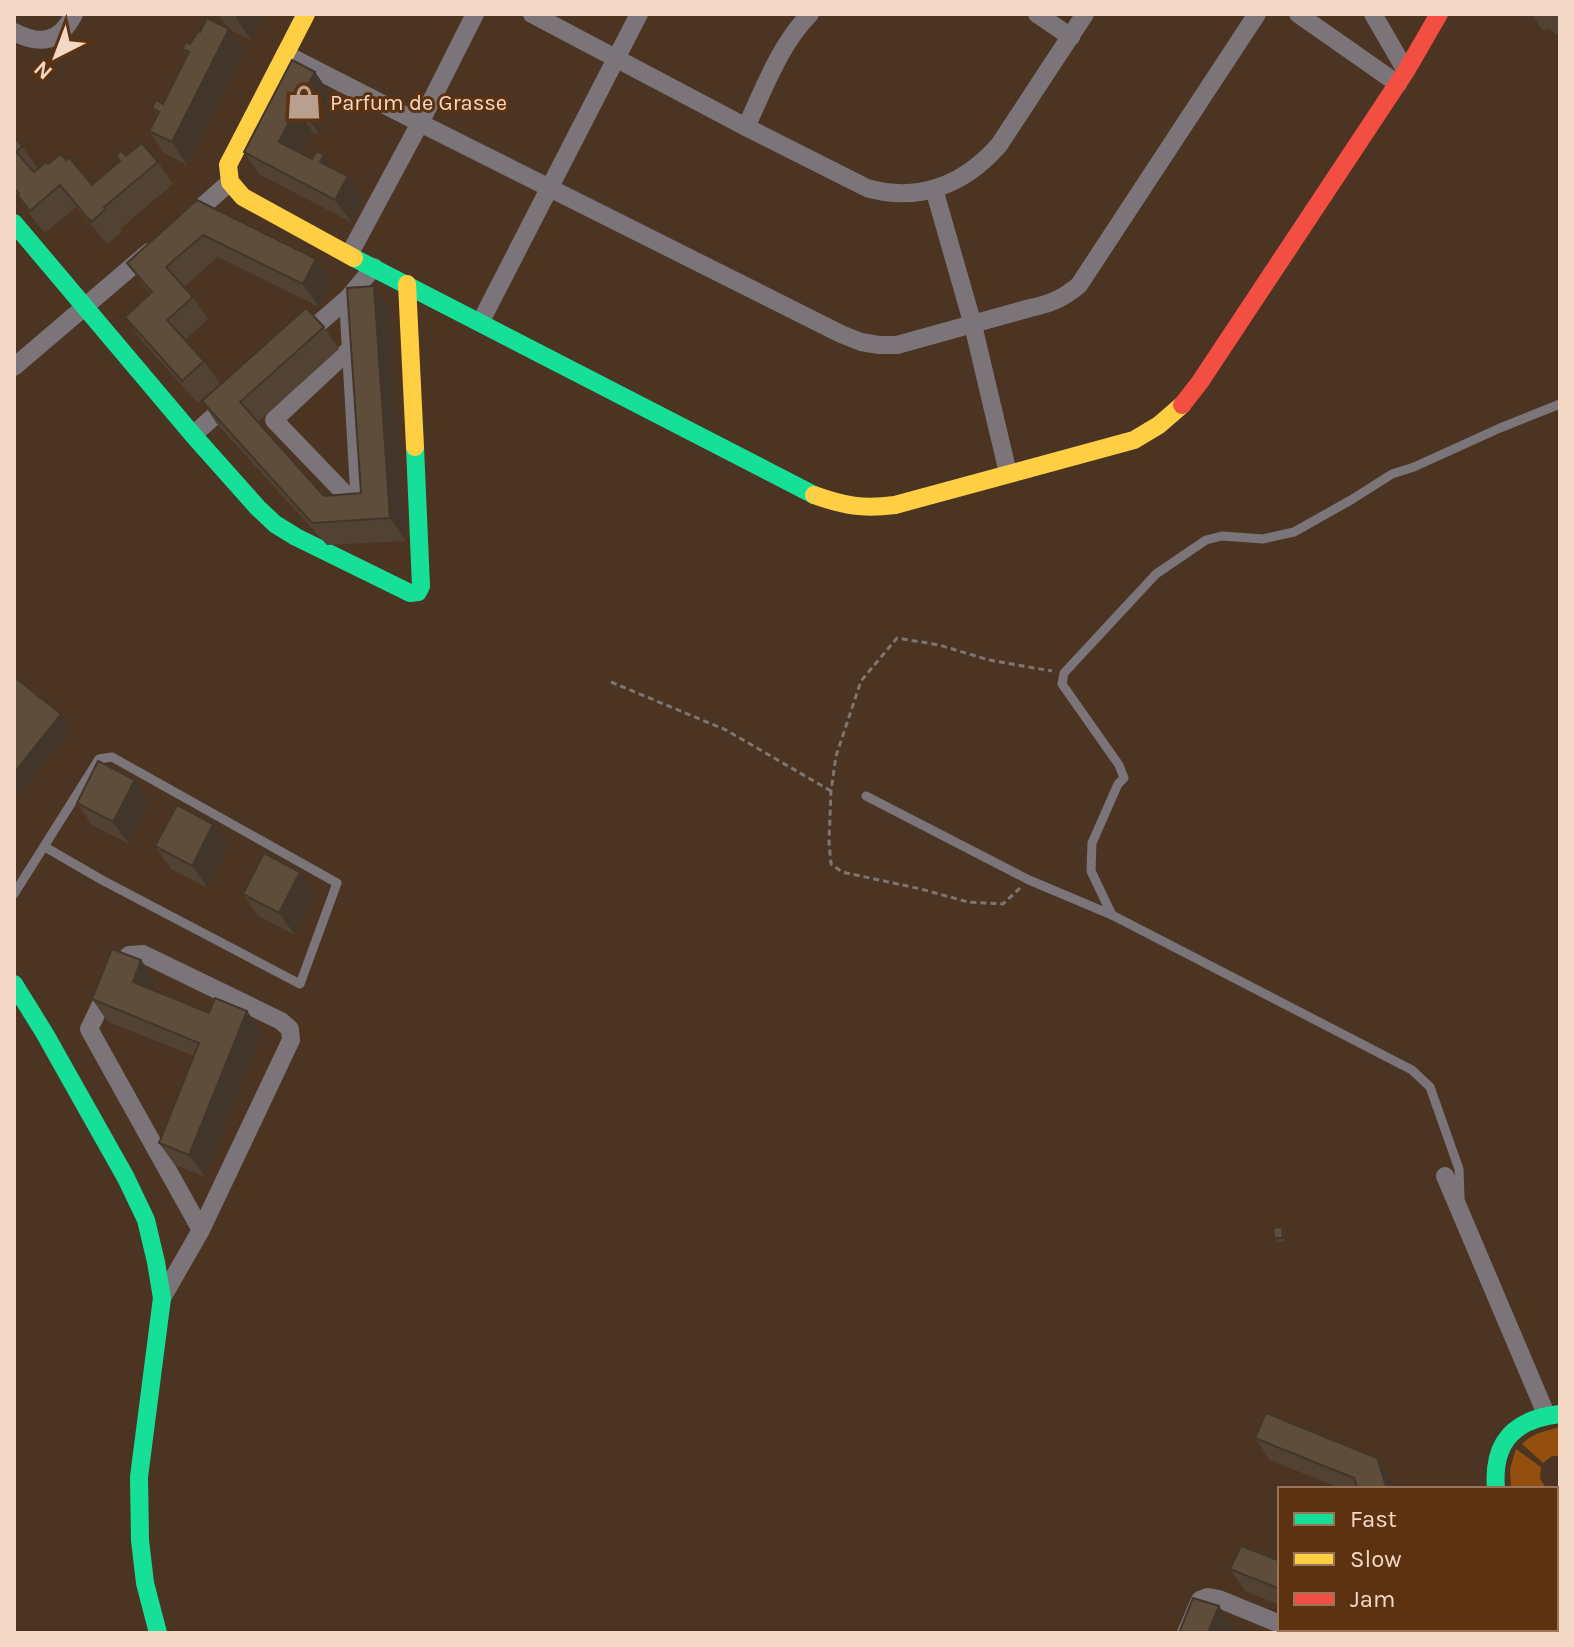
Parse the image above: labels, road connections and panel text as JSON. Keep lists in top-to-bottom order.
{
  "places": {
    "shop": ["Parfum de Grasse"]
  },
  "legend": ["Fast", "Slow", "Jam"],
  "north": "bottom left"
}
